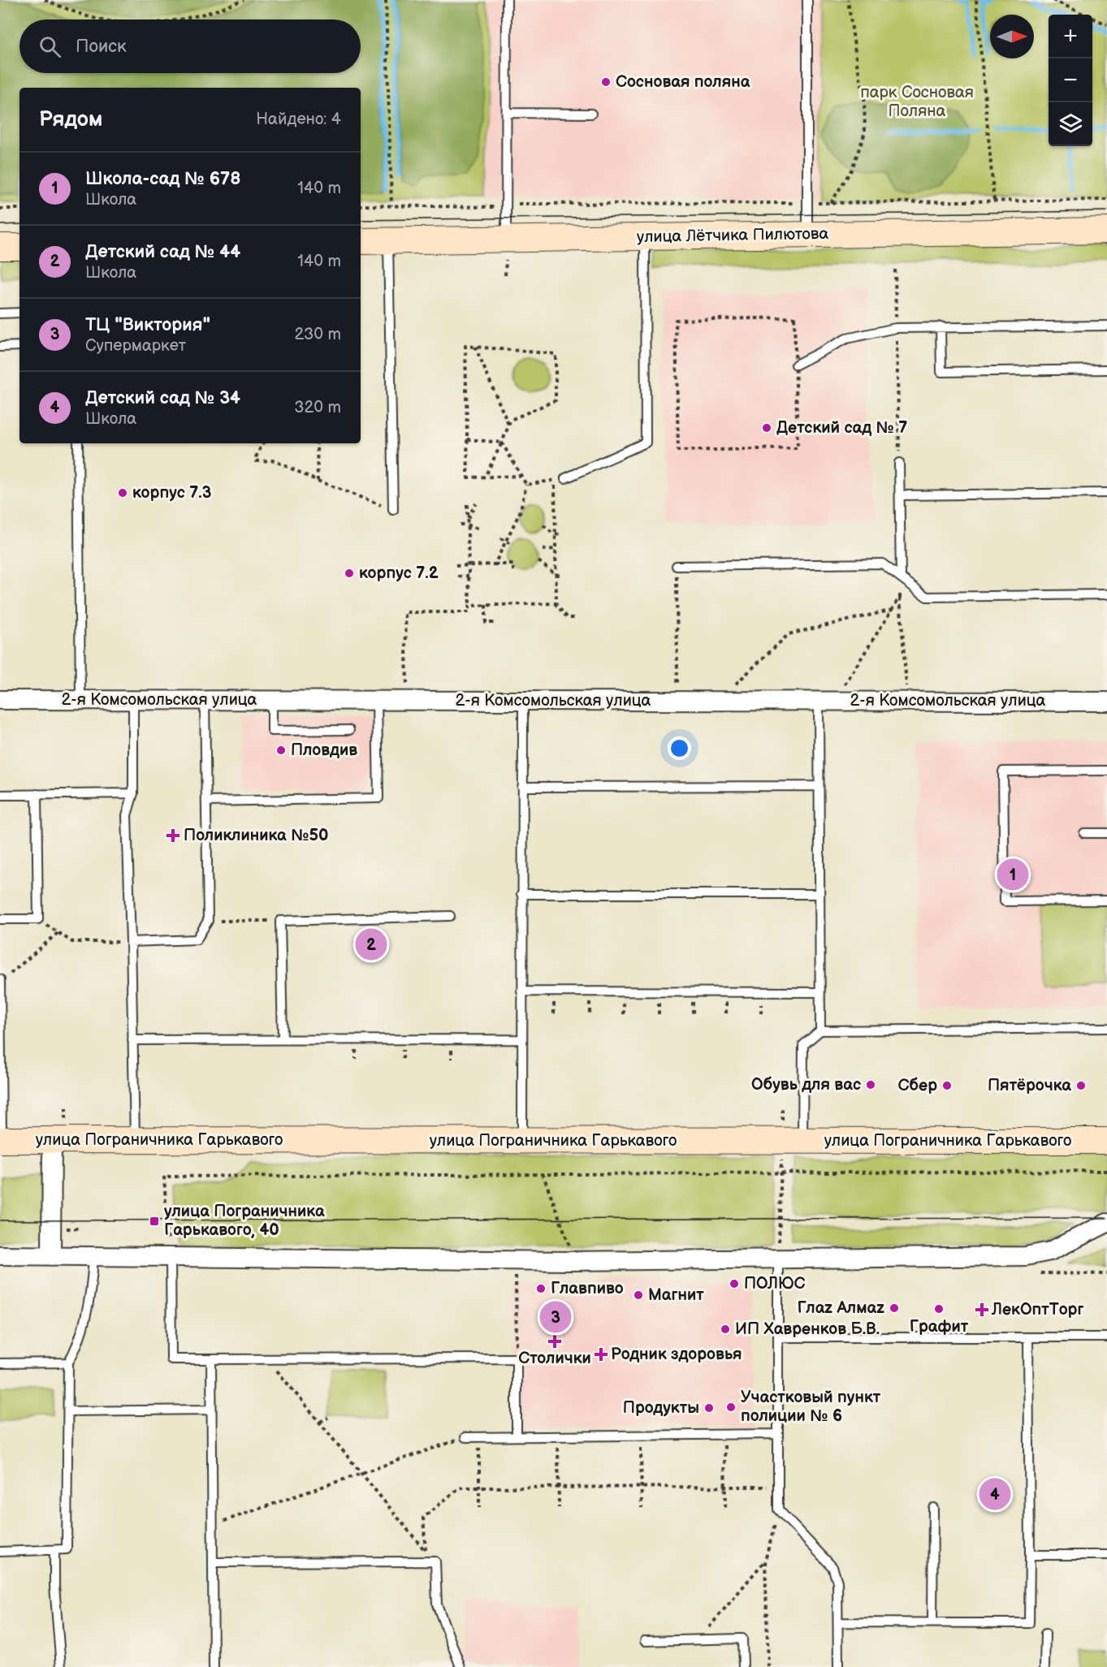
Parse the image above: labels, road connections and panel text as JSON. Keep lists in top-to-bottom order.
{
  "streets": {
    "street": ["улица Лётчика Пилютова", "2-я Комсомольская улица", "улица Пограничника Гарькавого"]
  },
  "parks": ["парк Сосновая Поляна"],
  "places": {
    "other": [
      "Сосновая поляна",
      "Детский сад № 7",
      "корпус 7.3",
      "корпус 7.2",
      "Пловдив",
      "Обувь для вас",
      "Сбер",
      "Пятёрочка",
      "ПОЛЮС",
      "Главпиво",
      "Магнит",
      "Глаz Алмаz",
      "Графит",
      "ИП Хавренков Б.В.",
      "Участковый пункт полиции № 6",
      "Продукты"
    ],
    "health": [
      "Поликлиника №50",
      "ЛекОптТорг",
      "Столички",
      "Родник здоровья"
    ],
    "transit": ["улица Пограничника Гарькавого, 40"]
  },
  "north": "right",
  "page": {
    "map_buttons": ["+", "−"],
    "search": "Поиск",
    "heading": ["Рядом", "Найдено: 4"],
    "list": [
      {
        "mark": "1",
        "name": "Школа-сад № 678",
        "note": "Школа",
        "value": "140 m"
      },
      {
        "mark": "2",
        "name": "Детский сад № 44",
        "note": "Школа",
        "value": "140 m"
      },
      {
        "mark": "3",
        "name": "ТЦ \"Виктория\"",
        "note": "Супермаркет",
        "value": "230 m"
      },
      {
        "mark": "4",
        "name": "Детский сад № 34",
        "note": "Школа",
        "value": "320 m"
      }
    ],
    "pins": [
      "1",
      "2",
      "3",
      "4"
    ]
  }
}
